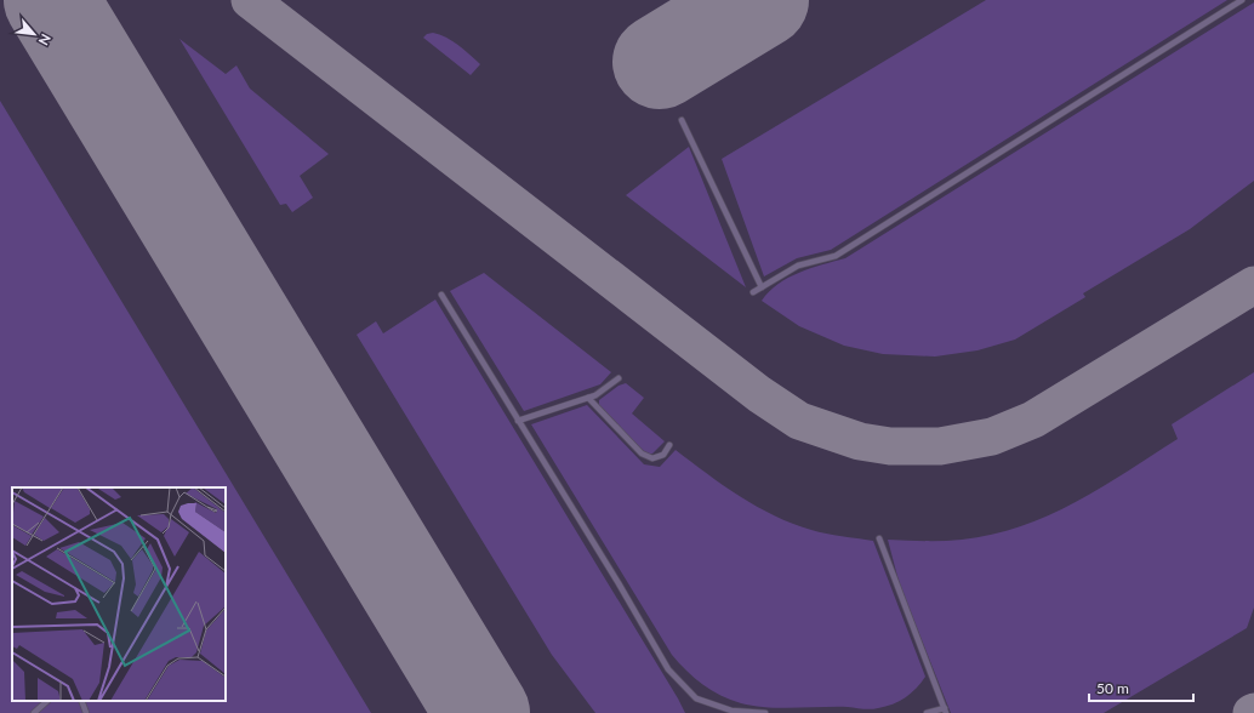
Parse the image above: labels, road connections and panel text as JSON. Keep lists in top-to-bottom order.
{
  "scale_bar": "50 m",
  "north": "bottom right"
}
